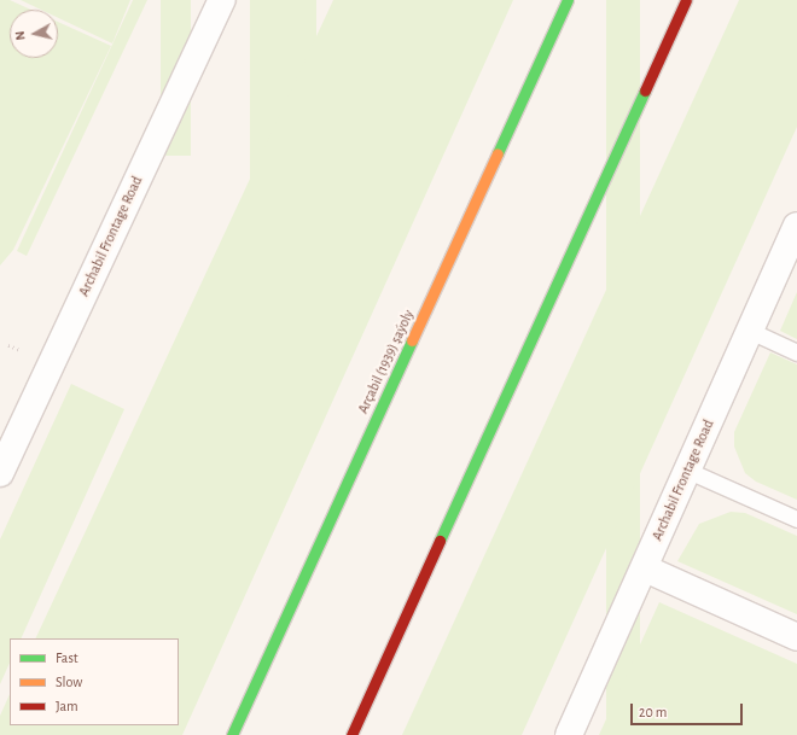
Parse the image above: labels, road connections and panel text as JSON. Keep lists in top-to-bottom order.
{
  "streets": {
    "main road": ["Arçabil (1939) şaýoly"],
    "street": ["Archabil Frontage Road"]
  },
  "legend": ["Fast", "Slow", "Jam"],
  "scale_bar": "20 m",
  "north": "left"
}
